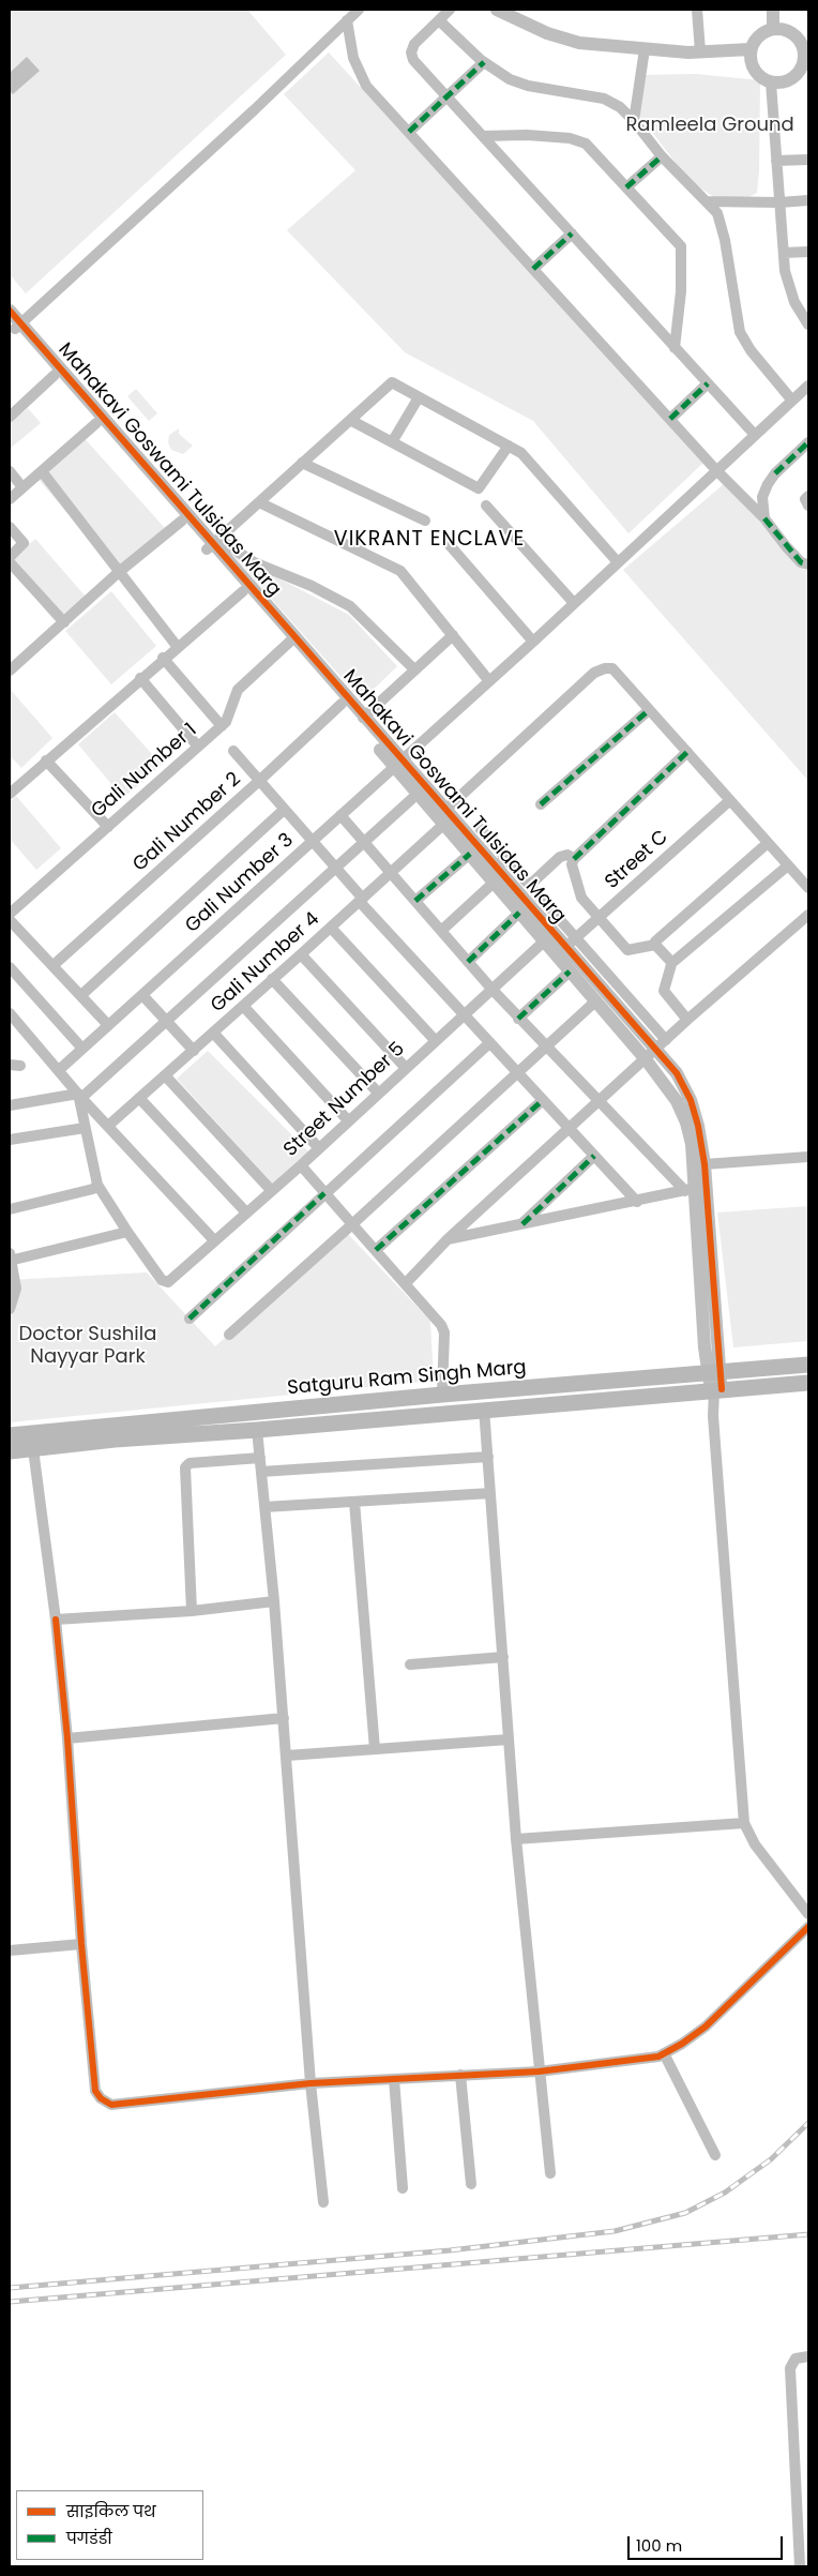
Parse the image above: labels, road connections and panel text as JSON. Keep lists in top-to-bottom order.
{
  "streets": {
    "main road": ["Satguru Ram Singh Marg"],
    "street": [
      "Mahakavi Goswami Tulsidas Marg",
      "Gali Number 1",
      "Gali Number 2",
      "Street C",
      "Gali Number 3",
      "Gali Number 4",
      "Street Number 5"
    ]
  },
  "crossings": [
    ["Mahakavi Goswami Tulsidas Marg", "Gali Number 1"],
    ["Mahakavi Goswami Tulsidas Marg", "Gali Number 2"],
    ["Mahakavi Goswami Tulsidas Marg", "Street C"],
    ["Mahakavi Goswami Tulsidas Marg", "Gali Number 3"],
    ["Mahakavi Goswami Tulsidas Marg", "Gali Number 4"],
    ["Mahakavi Goswami Tulsidas Marg", "Street Number 5"],
    ["Mahakavi Goswami Tulsidas Marg", "Satguru Ram Singh Marg"]
  ],
  "districts": ["VIKRANT ENCLAVE"],
  "parks": ["Ramleela Ground", "Doctor Sushila Nayyar Park"],
  "legend": ["साइकिल पथ", "पगडंडी"],
  "scale_bar": "100 m"
}
